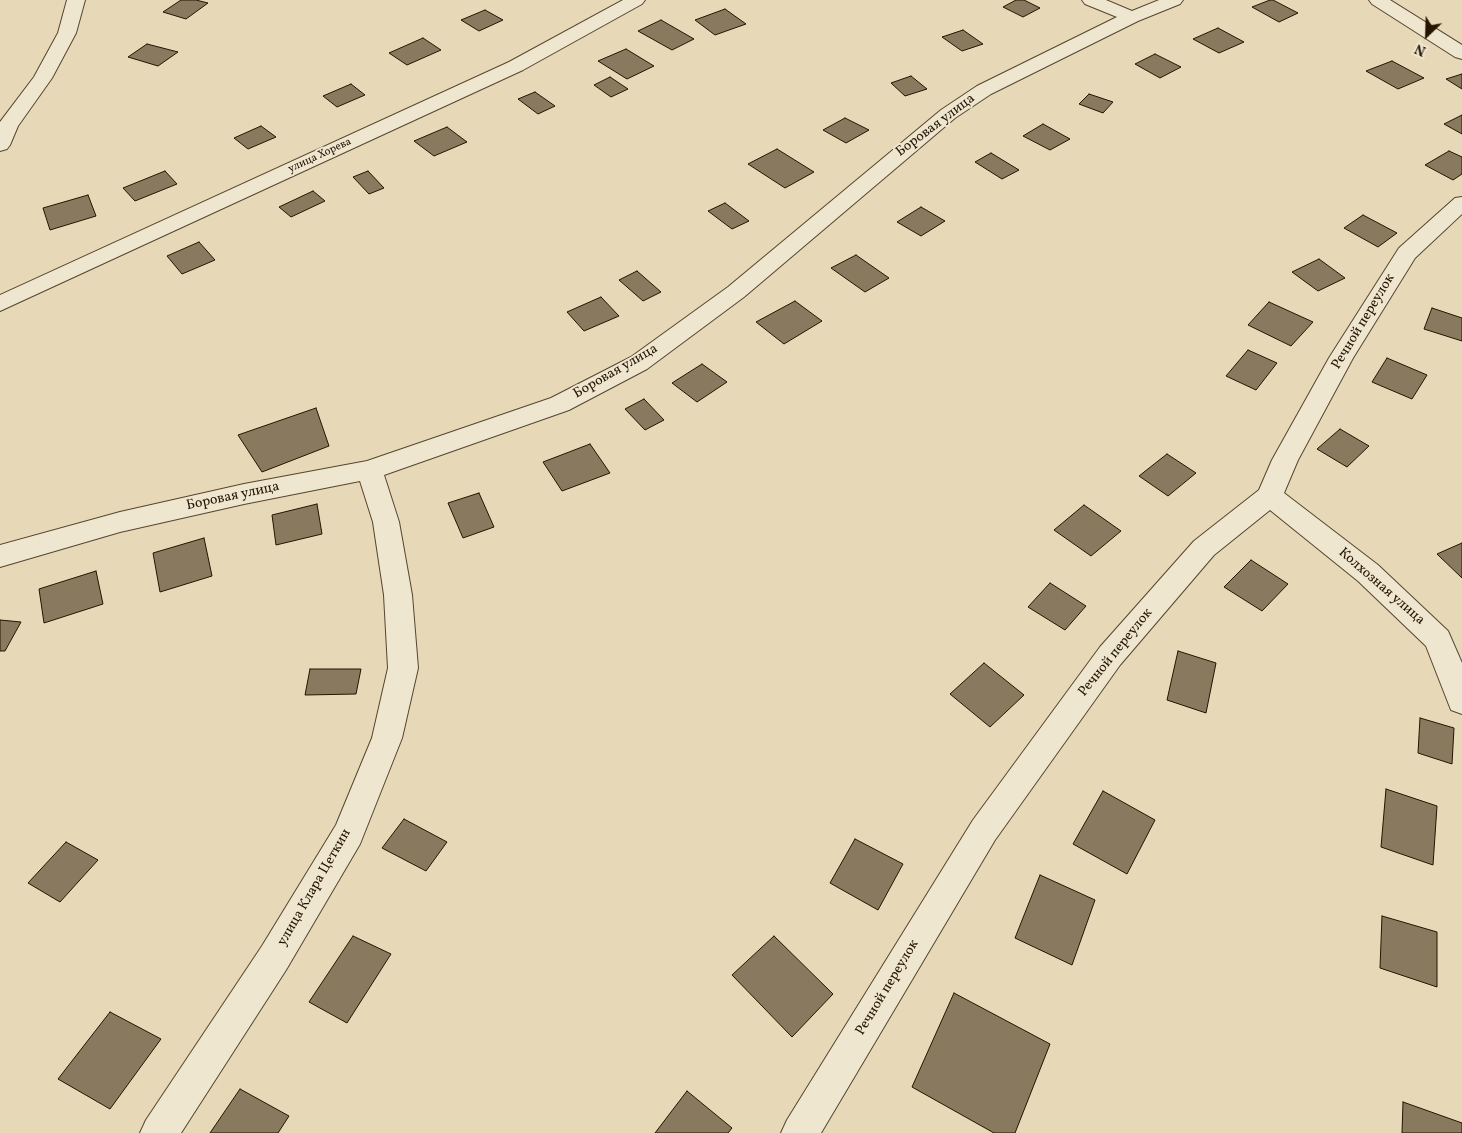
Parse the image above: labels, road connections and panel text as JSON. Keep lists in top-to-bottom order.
{
  "streets": {
    "street": [
      "Боровая улица",
      "улица Хорева",
      "Речной переулок",
      "Колхозная улица",
      "улица Клара Цеткин"
    ]
  },
  "crossings": [
    ["Боровая улица", "улица Клара Цеткин"],
    ["Речной переулок", "Колхозная улица"]
  ],
  "north": "bottom left"
}
